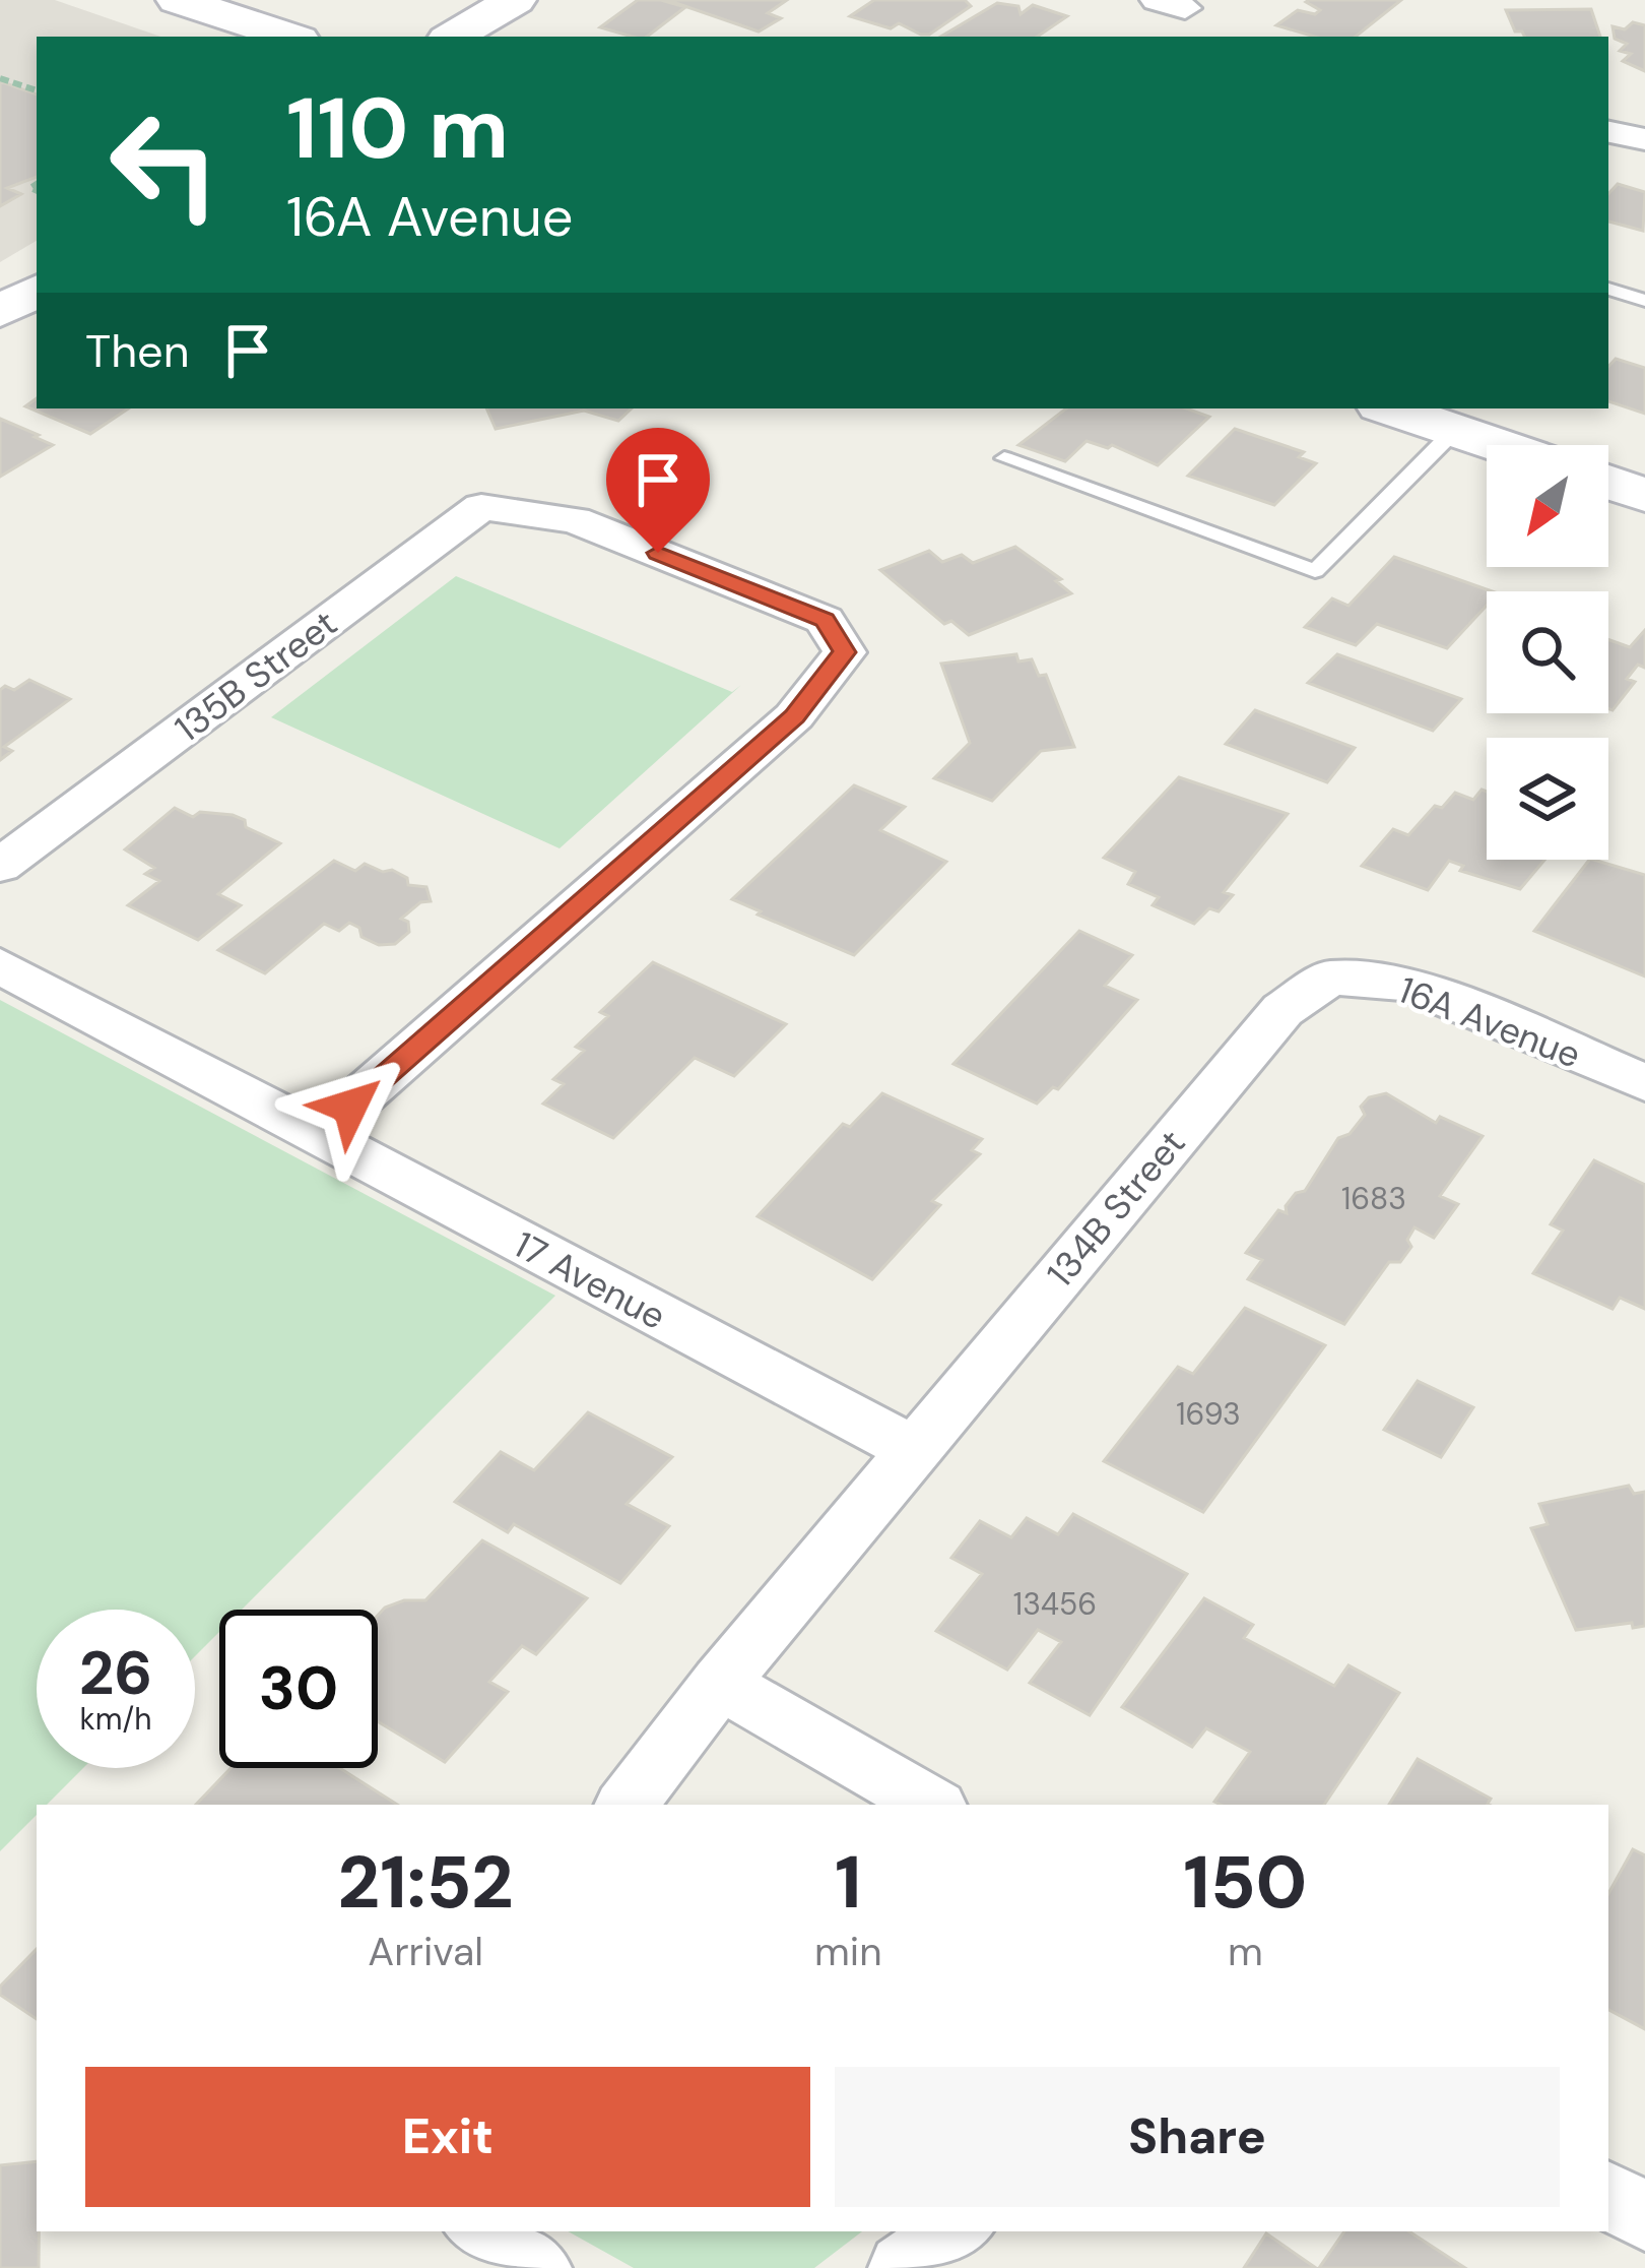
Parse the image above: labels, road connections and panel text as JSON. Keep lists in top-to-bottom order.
{
  "streets": {
    "street": [
      "135B Street",
      "16A Avenue",
      "134B Street",
      "17 Avenue"
    ]
  },
  "crossings": [
    ["135B Street", "17 Avenue"],
    ["16A Avenue", "134B Street"],
    ["134B Street", "17 Avenue"]
  ],
  "house_numbers": ["1683", "1693", "13456"],
  "north": "bottom left",
  "page": {
    "turn": ["110 m", "16A Avenue"],
    "then": "Then",
    "speed": "26 km/h",
    "limit": "30",
    "eta": [
      "21:52",
      "Arrival",
      "1",
      "min",
      "150",
      "m"
    ],
    "buttons": ["Exit", "Share"]
  }
}
